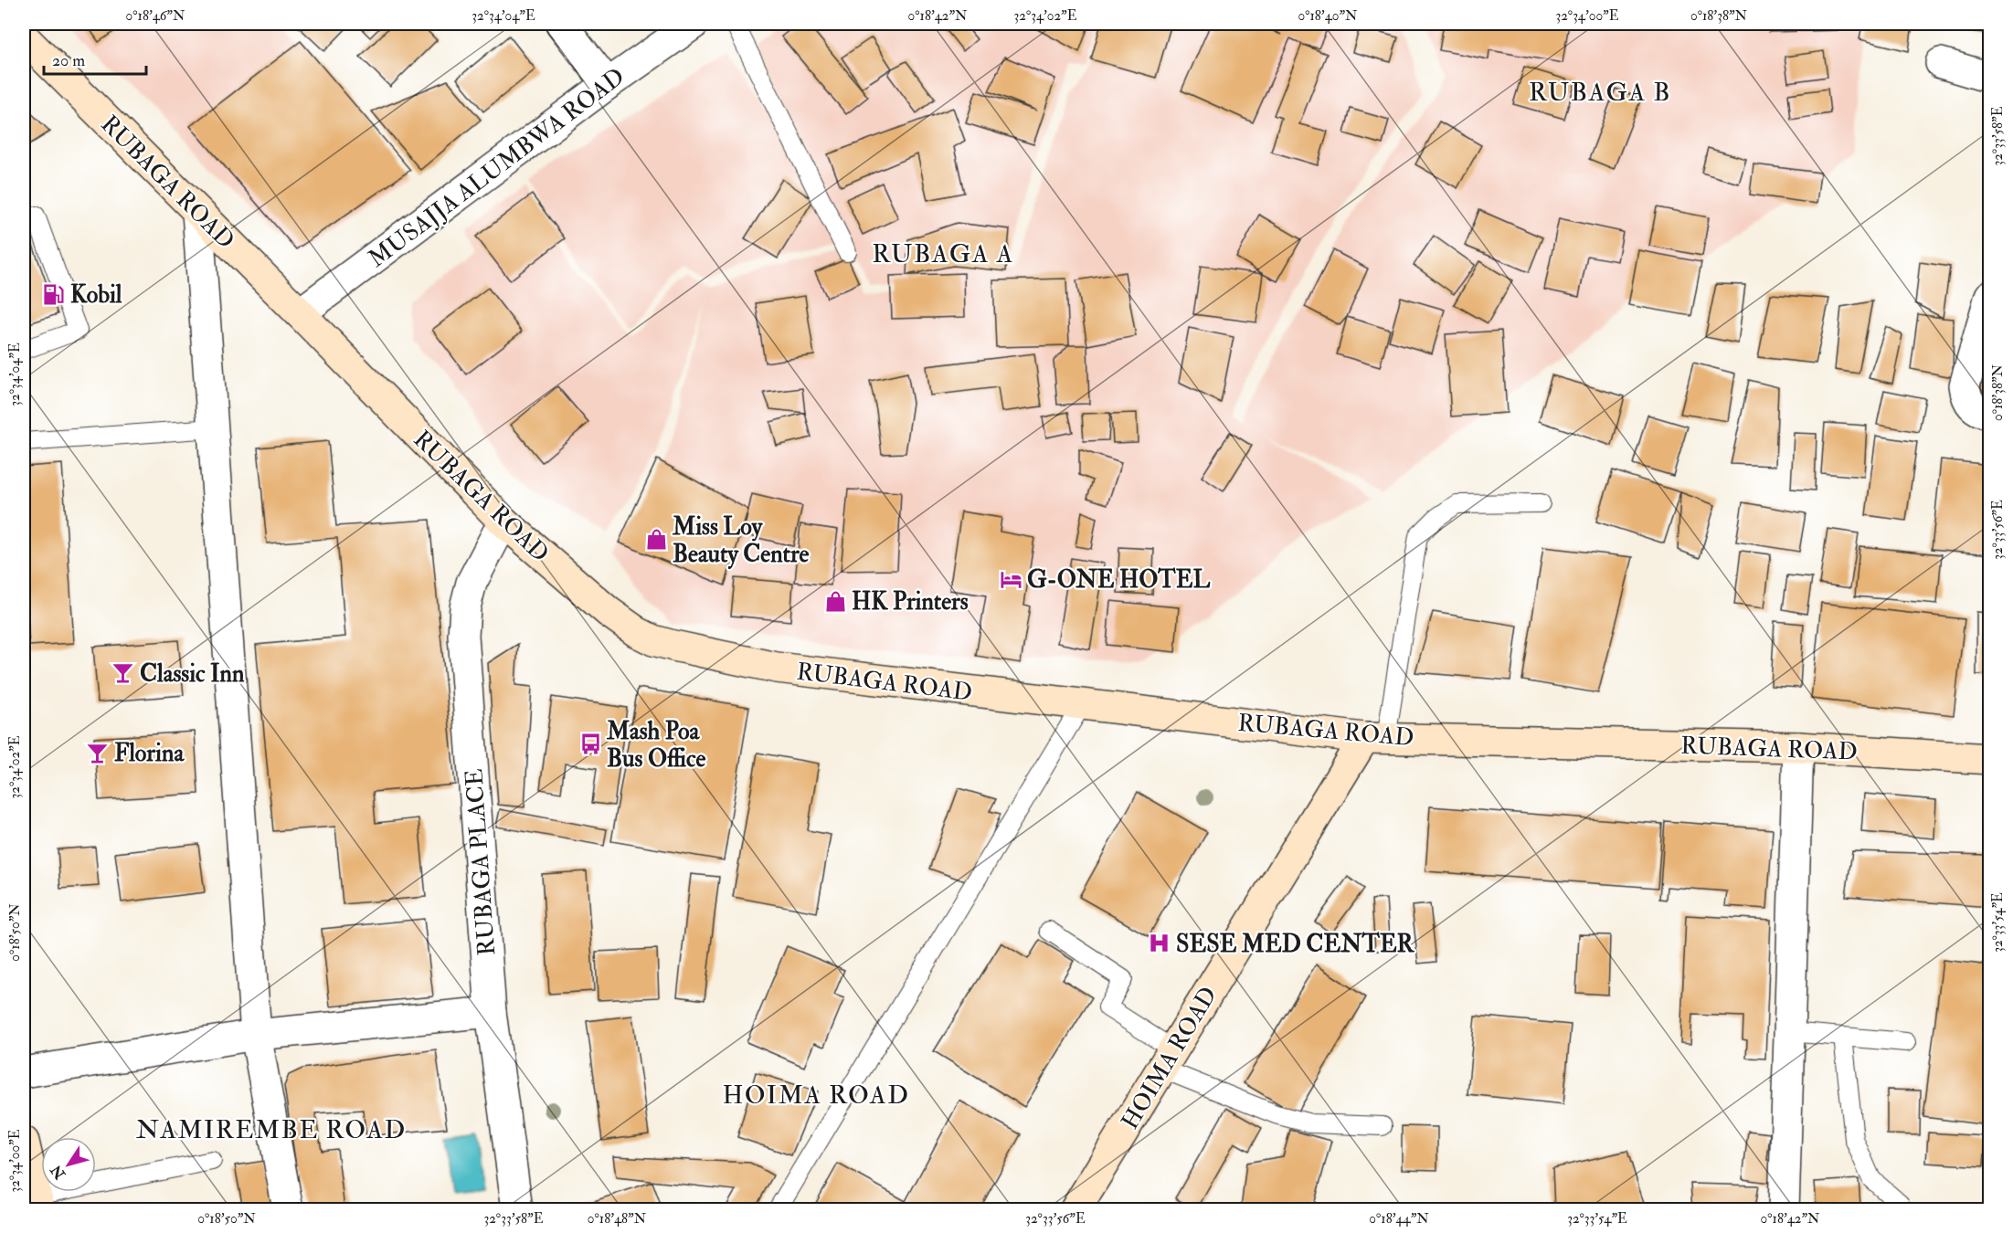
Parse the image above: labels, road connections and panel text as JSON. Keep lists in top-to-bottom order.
{
  "streets": {
    "main road": ["RUBAGA ROAD", "HOIMA ROAD"],
    "street": ["MUSAJJA ALUMBWA ROAD", "RUBAGA PLACE"]
  },
  "crossings": [
    ["MUSAJJA ALUMBWA ROAD", "RUBAGA ROAD"],
    ["RUBAGA ROAD", "RUBAGA PLACE"],
    ["RUBAGA ROAD", "HOIMA ROAD"]
  ],
  "districts": [
    "RUBAGA B",
    "RUBAGA A",
    "HOIMA ROAD",
    "NAMIREMBE ROAD"
  ],
  "places": {
    "fuel station": ["Kobil"],
    "shop": ["Miss Loy Beauty Centre", "HK Printers"],
    "hotel": ["G-ONE HOTEL"],
    "bar": ["Classic Inn", "Florina"],
    "bus stop": ["Mash Poa Bus Office"],
    "hospital": ["SESE MED CENTER"]
  },
  "scale_bar": "20 m",
  "north": "bottom left",
  "coordinates": [
    "0°18'46\"N",
    "32°34'04\"E",
    "0°18'42\"N",
    "32°34'02\"E",
    "0°18'40\"N",
    "32°34'00\"E",
    "0°18'38\"N",
    "32°33'58\"E",
    "32°33'56\"E",
    "32°33'54\"E",
    "0°18'50\"N",
    "0°18'48\"N",
    "0°18'44\"N"
  ]
}
